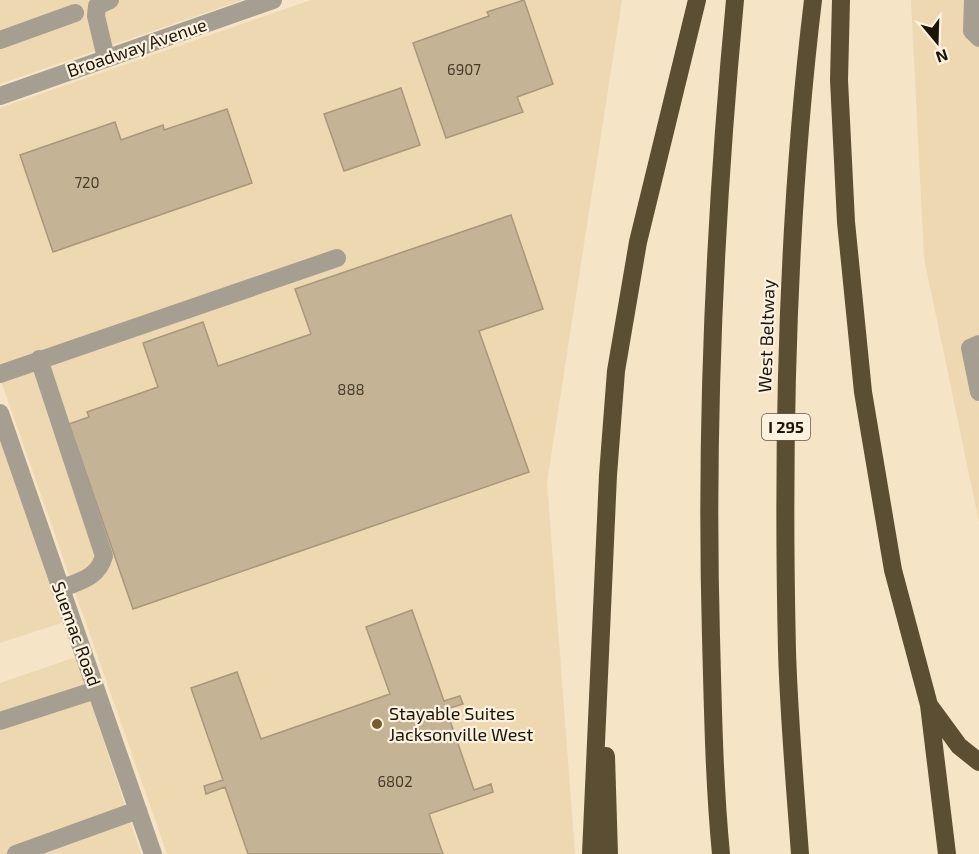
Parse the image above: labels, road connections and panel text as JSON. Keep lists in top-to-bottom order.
{
  "streets": {
    "highway": ["West Beltway", "I 295"],
    "street": ["Broadway Avenue", "Suemac Road"]
  },
  "places": ["Stayable Suites Jacksonville West"],
  "house_numbers": [
    "6907",
    "720",
    "888",
    "6802"
  ],
  "north": "bottom"
}
